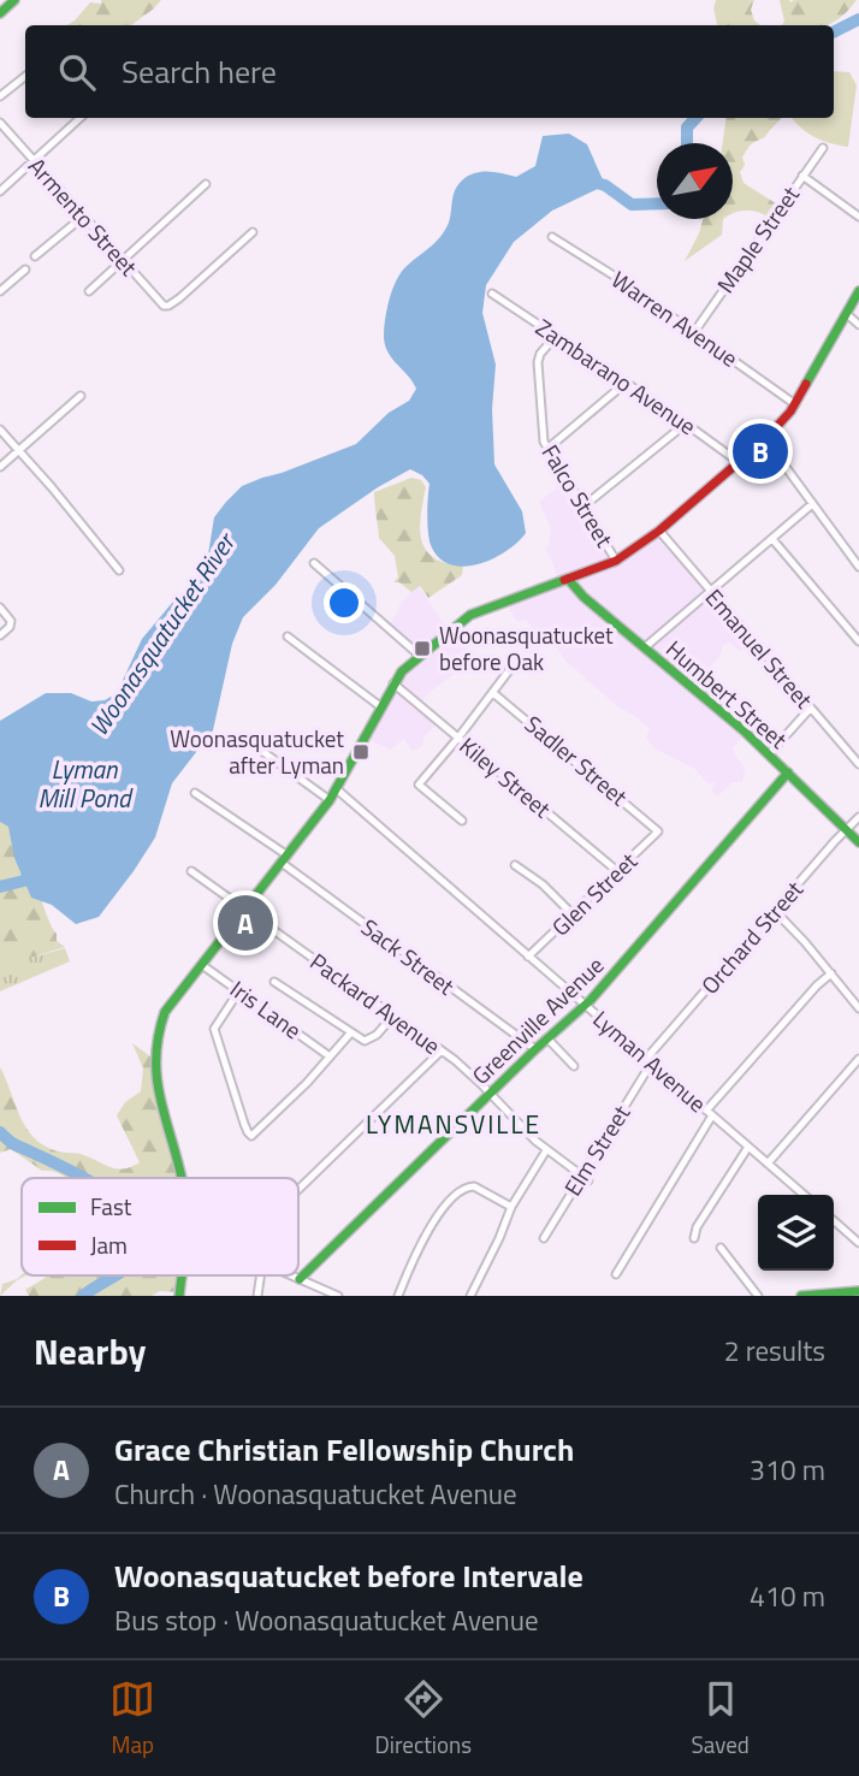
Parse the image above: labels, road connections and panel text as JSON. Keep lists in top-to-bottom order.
{
  "streets": {
    "street": [
      "Armento Street",
      "Maple Street",
      "Warren Avenue",
      "Zambarano Avenue",
      "Falco Street",
      "Emanuel Street",
      "Humbert Street",
      "Sadler Street",
      "Kiley Street",
      "Glen Street",
      "Orchard Street",
      "Sack Street",
      "Packard Avenue",
      "Iris Lane",
      "Greenville Avenue",
      "Lyman Avenue",
      "Elm Street"
    ]
  },
  "crossings": [
    ["Maple Street", "Warren Avenue"],
    ["Zambarano Avenue", "Falco Street"],
    ["Humbert Street", "Orchard Street"],
    ["Humbert Street", "Greenville Avenue"],
    ["Sadler Street", "Glen Street"],
    ["Kiley Street", "Glen Street"],
    ["Glen Street", "Lyman Avenue"],
    ["Orchard Street", "Lyman Avenue"],
    ["Orchard Street", "Elm Street"],
    ["Sack Street", "Greenville Avenue"],
    ["Packard Avenue", "Greenville Avenue"],
    ["Packard Avenue", "Elm Street"],
    ["Greenville Avenue", "Lyman Avenue"],
    ["Lyman Avenue", "Elm Street"]
  ],
  "districts": ["LYMANSVILLE"],
  "water": ["Woonasquatucket River", "Lyman Mill Pond"],
  "places": {
    "transit": ["Woonasquatucket before Oak", "Woonasquatucket after Lyman"]
  },
  "legend": ["Fast", "Jam"],
  "north": "top right",
  "page": {
    "search": "Search here",
    "pins": ["B", "A"],
    "heading": ["Nearby", "2 results"],
    "list": [
      {
        "mark": "A",
        "name": "Grace Christian Fellowship Church",
        "note": "Church · Woonasquatucket Avenue",
        "value": "310 m"
      },
      {
        "mark": "B",
        "name": "Woonasquatucket before Intervale",
        "note": "Bus stop · Woonasquatucket Avenue",
        "value": "410 m"
      }
    ],
    "nav": ["Map", "Directions", "Saved"]
  }
}
